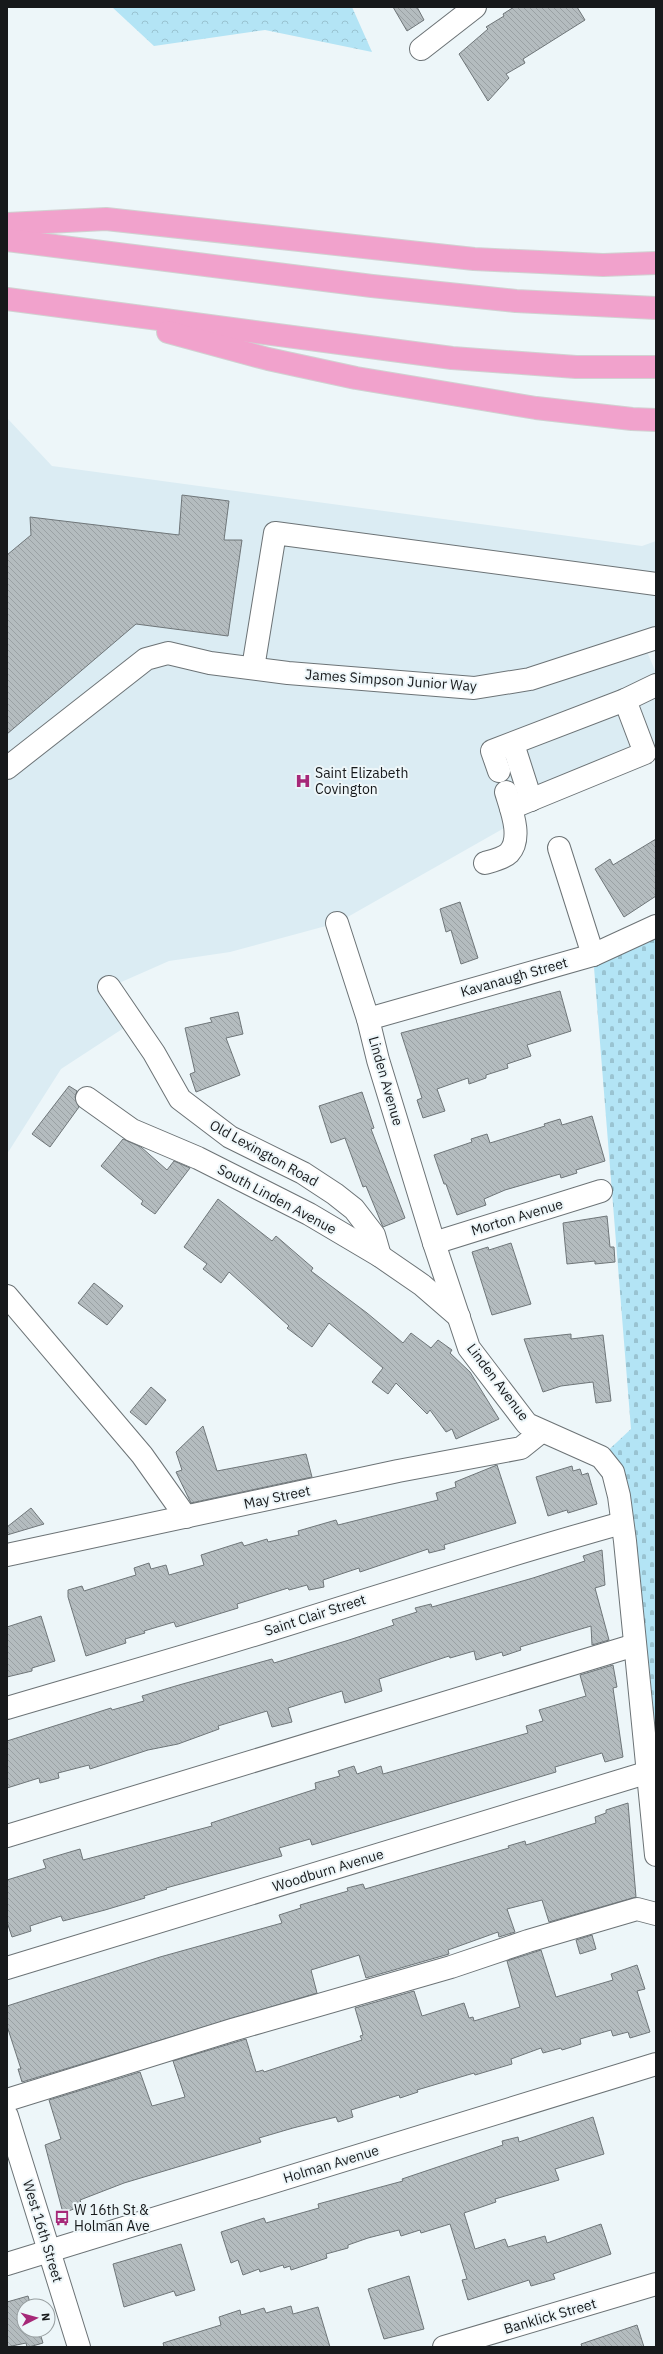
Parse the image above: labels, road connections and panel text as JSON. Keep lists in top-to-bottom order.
{
  "streets": {
    "street": [
      "James Simpson Junior Way",
      "Kavanaugh Street",
      "Linden Avenue",
      "Old Lexington Road",
      "South Linden Avenue",
      "Morton Avenue",
      "May Street",
      "Saint Clair Street",
      "Woodburn Avenue",
      "Holman Avenue",
      "West 16th Street",
      "Banklick Street"
    ]
  },
  "crossings": [
    ["Kavanaugh Street", "Linden Avenue"],
    ["Linden Avenue", "South Linden Avenue"],
    ["Linden Avenue", "Morton Avenue"],
    ["Linden Avenue", "May Street"],
    ["Linden Avenue", "Saint Clair Street"],
    ["Linden Avenue", "Woodburn Avenue"],
    ["Old Lexington Road", "South Linden Avenue"],
    ["Holman Avenue", "West 16th Street"]
  ],
  "places": {
    "hospital": ["Saint Elizabeth Covington"],
    "bus stop": ["W 16th St & Holman Ave"]
  },
  "north": "right"
}
